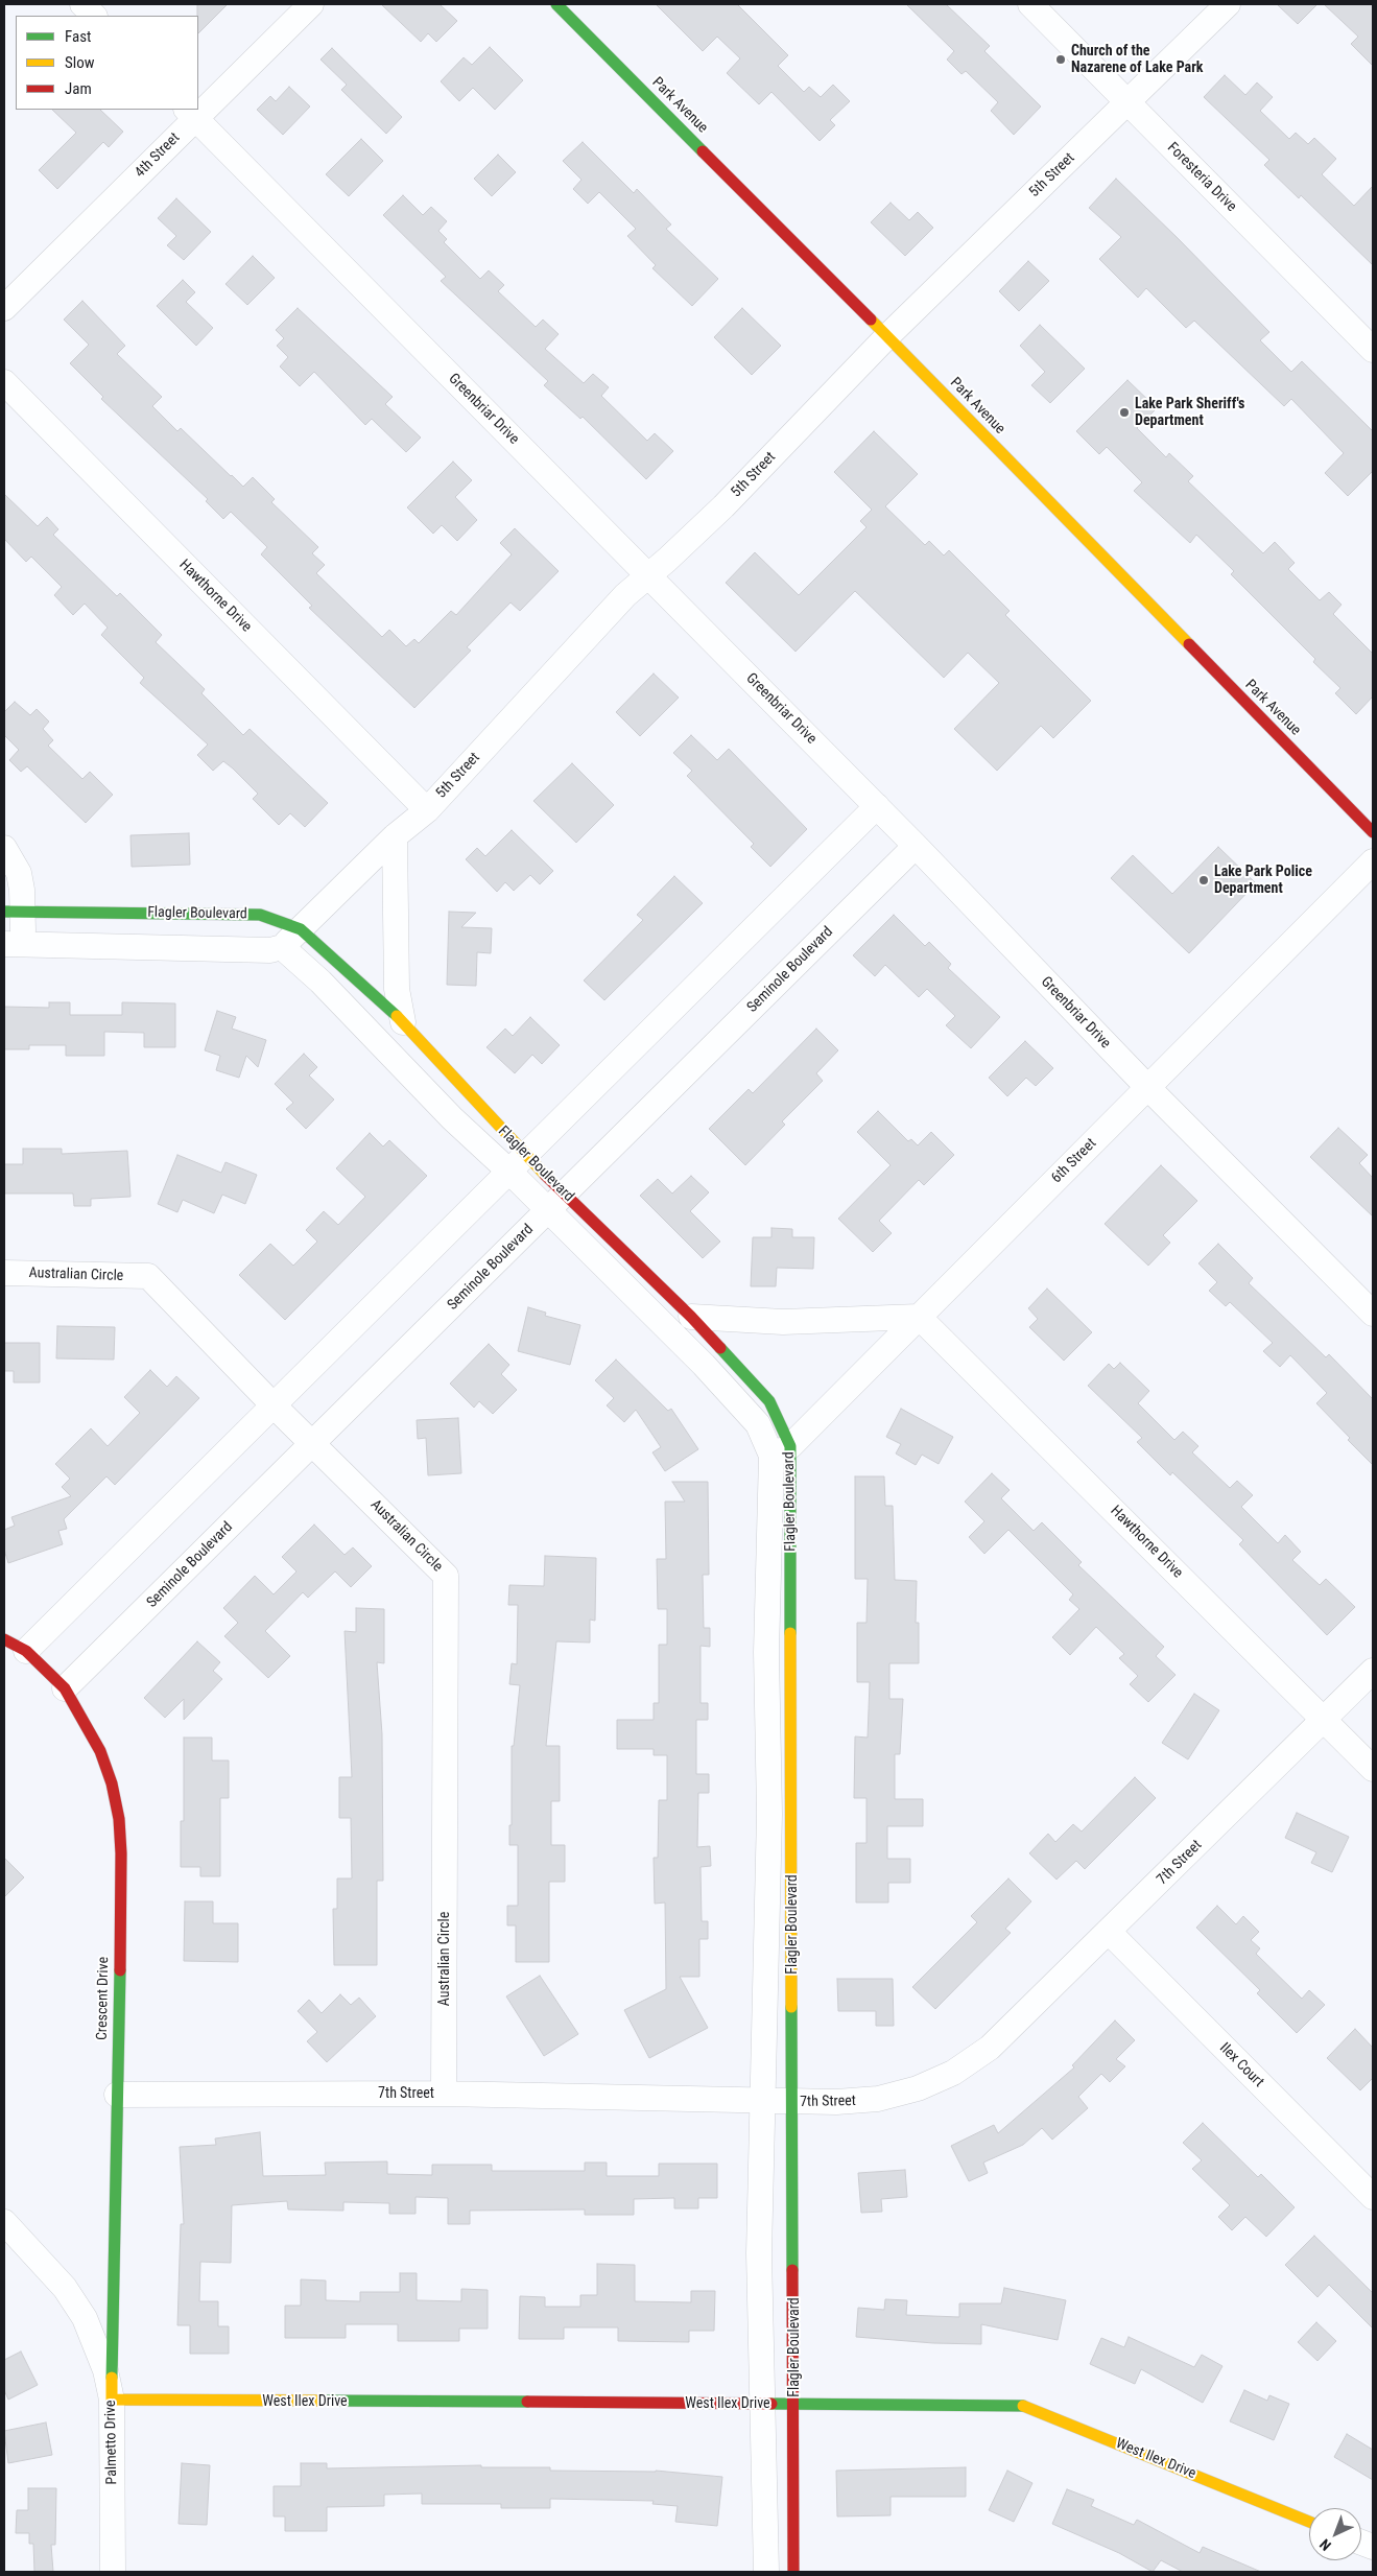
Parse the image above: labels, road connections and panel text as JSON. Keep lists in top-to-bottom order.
{
  "streets": {
    "street": [
      "Park Avenue",
      "4th Street",
      "5th Street",
      "Foresteria Drive",
      "Greenbriar Drive",
      "Hawthorne Drive",
      "Flagler Boulevard",
      "Seminole Boulevard",
      "6th Street",
      "Australian Circle",
      "7th Street",
      "Crescent Drive",
      "Ilex Court",
      "West Ilex Drive",
      "Palmetto Drive"
    ]
  },
  "crossings": [
    ["Park Avenue", "5th Street"],
    ["4th Street", "Greenbriar Drive"],
    ["5th Street", "Foresteria Drive"],
    ["5th Street", "Greenbriar Drive"],
    ["5th Street", "Hawthorne Drive"],
    ["5th Street", "Flagler Boulevard"],
    ["Greenbriar Drive", "Seminole Boulevard"],
    ["Greenbriar Drive", "6th Street"],
    ["Hawthorne Drive", "6th Street"],
    ["Hawthorne Drive", "7th Street"],
    ["Flagler Boulevard", "Seminole Boulevard"],
    ["Flagler Boulevard", "6th Street"],
    ["Flagler Boulevard", "7th Street"],
    ["Flagler Boulevard", "West Ilex Drive"],
    ["Seminole Boulevard", "Australian Circle"],
    ["Seminole Boulevard", "Crescent Drive"],
    ["Australian Circle", "7th Street"],
    ["7th Street", "Crescent Drive"],
    ["7th Street", "Ilex Court"],
    ["Crescent Drive", "West Ilex Drive"],
    ["Crescent Drive", "Palmetto Drive"],
    ["West Ilex Drive", "Palmetto Drive"]
  ],
  "places": ["Church of the Nazarene of Lake Park", "Lake Park Sheriff's Department", "Lake Park Police Department"],
  "legend": ["Fast", "Slow", "Jam"],
  "north": "bottom left"
}
